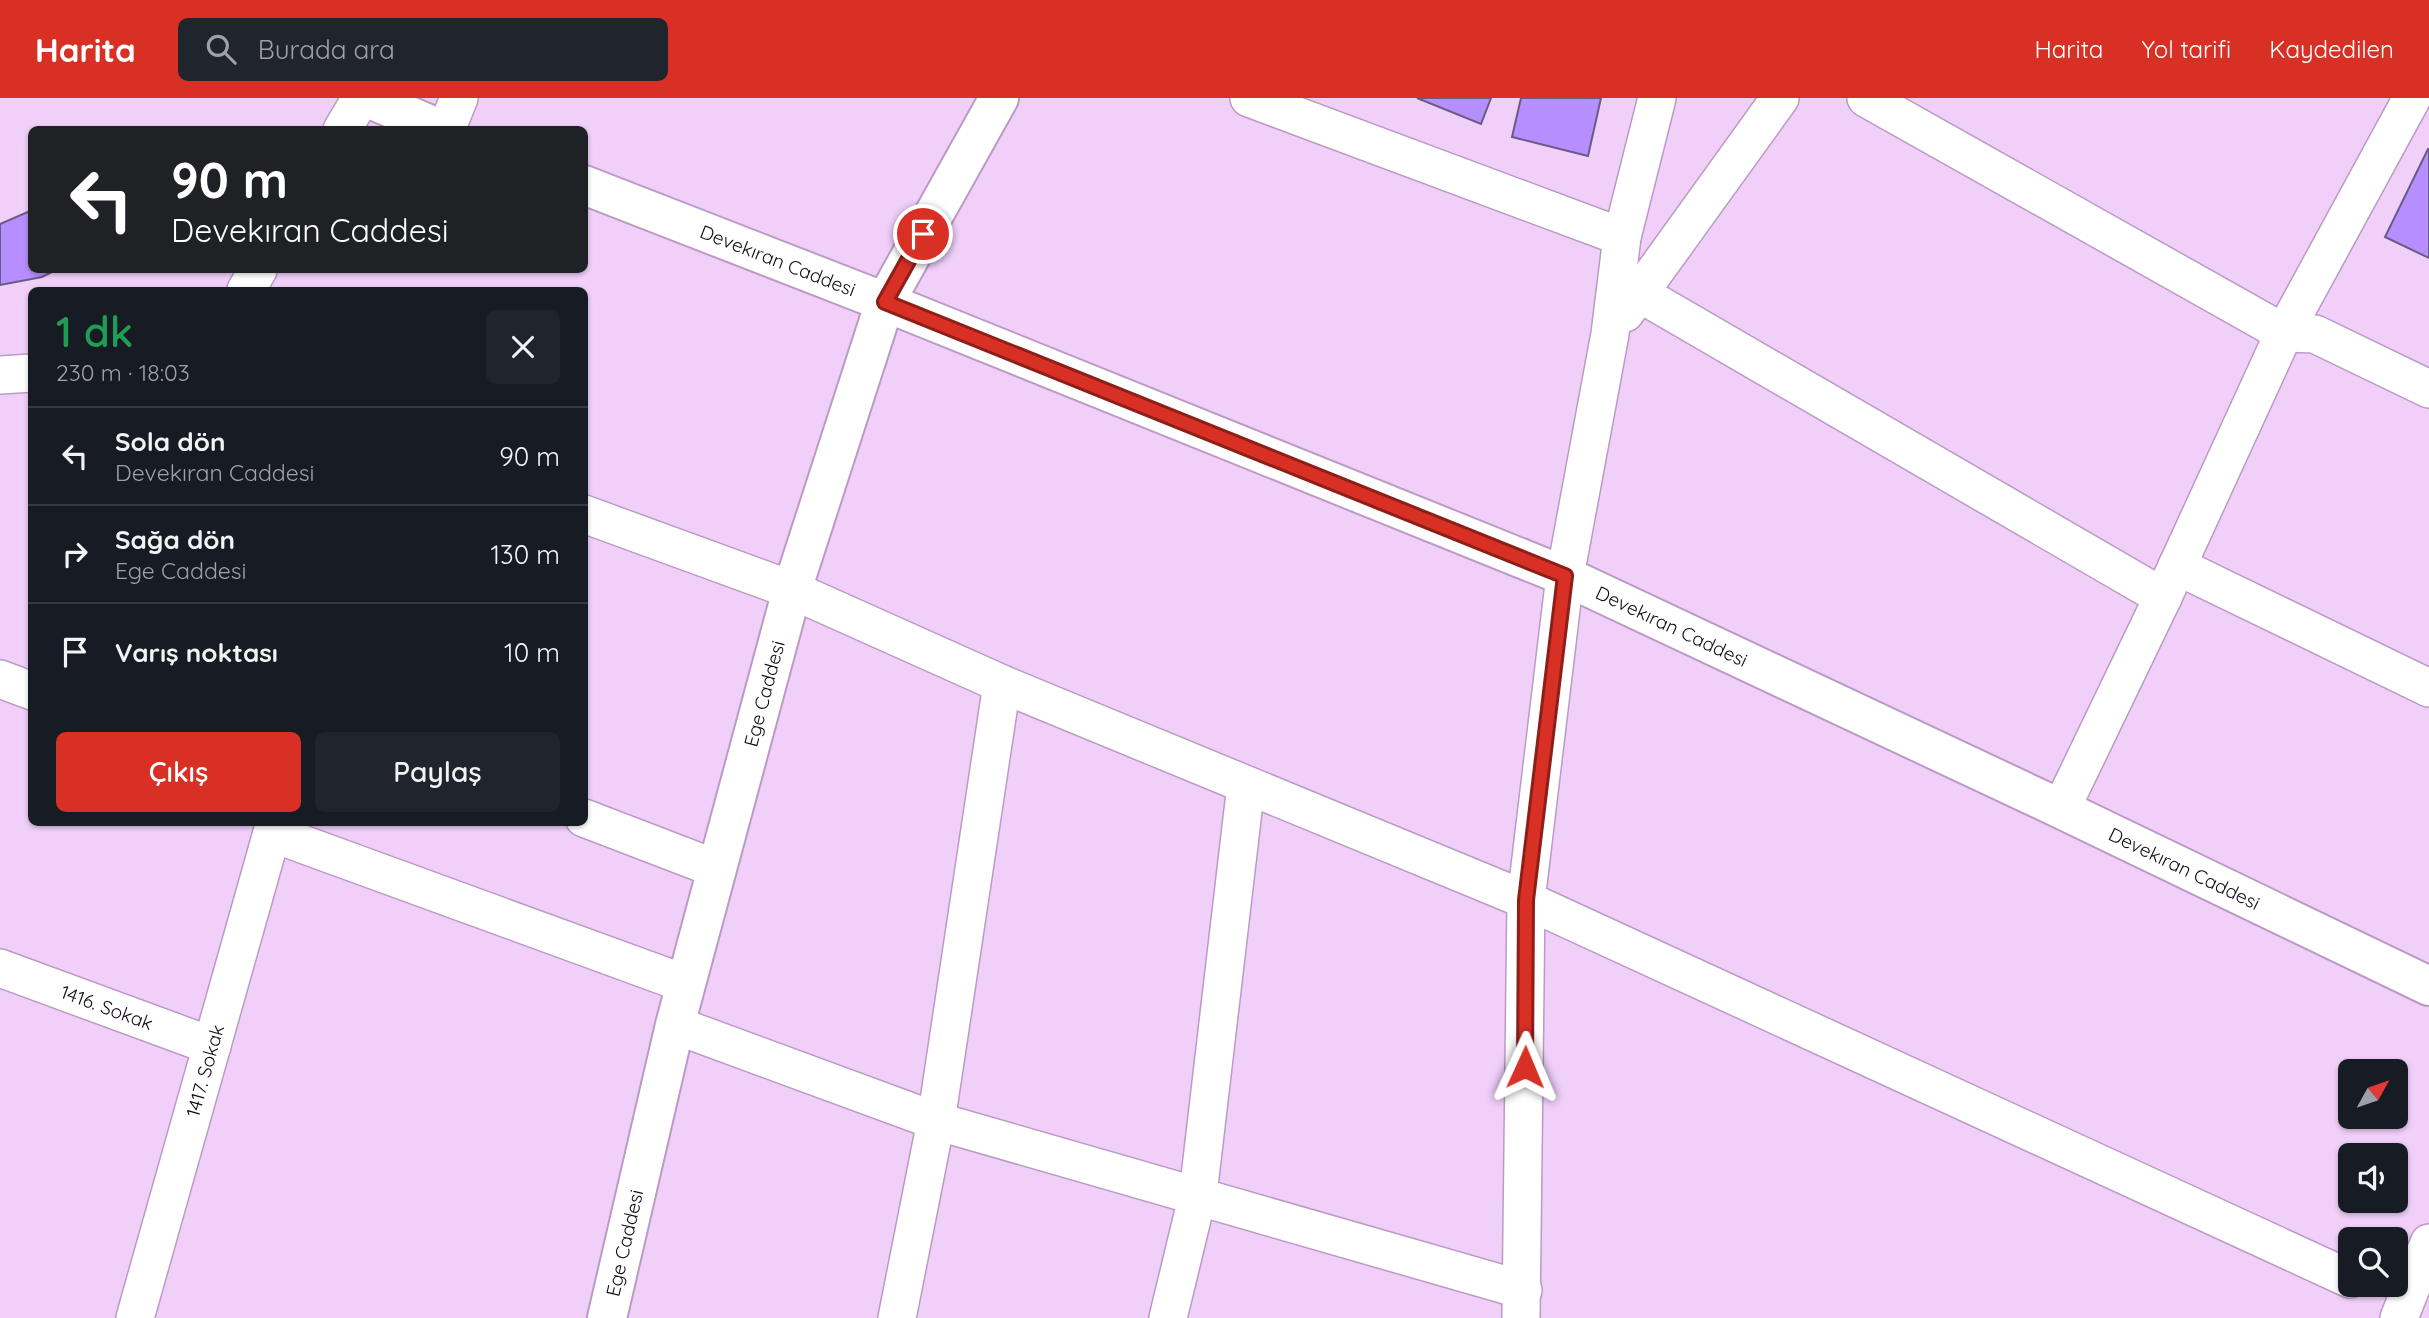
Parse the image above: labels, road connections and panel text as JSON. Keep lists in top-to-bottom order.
{
  "streets": {
    "street": [
      "Devekıran Caddesi",
      "Ege Caddesi",
      "1416. Sokak",
      "1417. Sokak"
    ]
  },
  "crossings": [
    ["Devekıran Caddesi", "Ege Caddesi"],
    ["1416. Sokak", "1417. Sokak"]
  ],
  "north": "top right",
  "page": {
    "header": "Harita",
    "search": "Burada ara",
    "nav": ["Harita", "Yol tarifi", "Kaydedilen"],
    "turn": ["90 m", "Devekıran Caddesi"],
    "heading": ["1 dk", "230 m · 18:03"],
    "list": [
      {
        "name": "Sola dön",
        "note": "Devekıran Caddesi",
        "value": "90 m"
      },
      {
        "name": "Sağa dön",
        "note": "Ege Caddesi",
        "value": "130 m"
      },
      {
        "name": "Varış noktası",
        "value": "10 m"
      }
    ],
    "buttons": ["Çıkış", "Paylaş"]
  }
}
